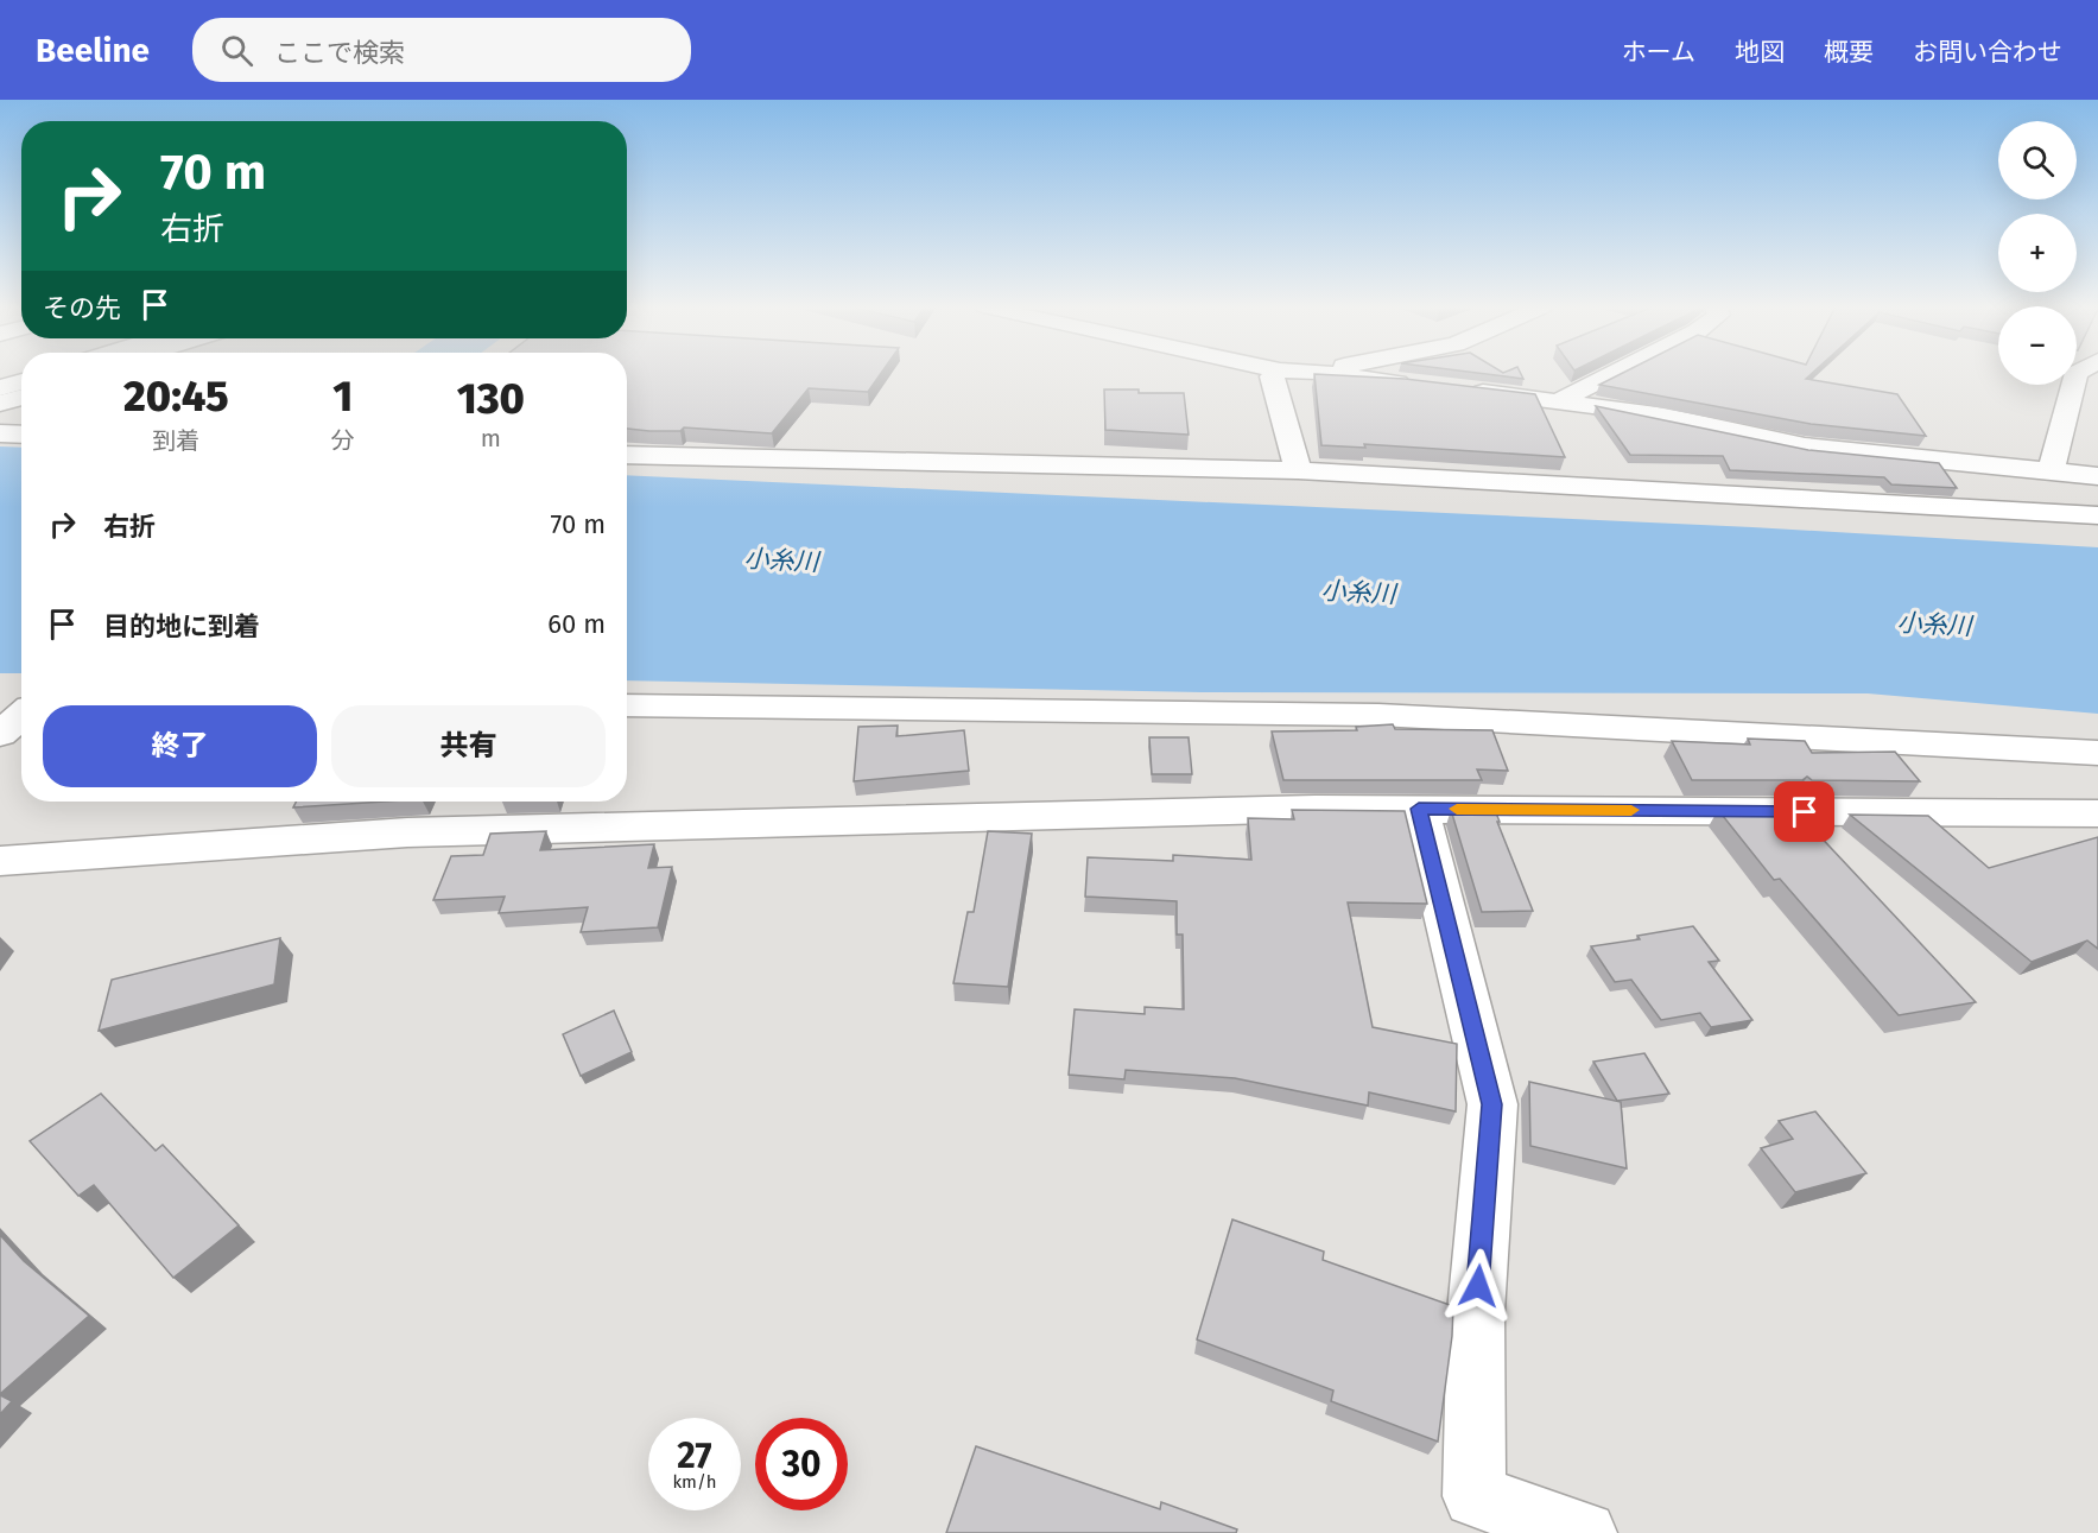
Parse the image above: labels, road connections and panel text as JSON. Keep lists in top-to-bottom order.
{
  "water": ["小糸川"],
  "page": {
    "header": "Beeline",
    "search": "ここで検索",
    "nav": [
      "ホーム",
      "地図",
      "概要",
      "お問い合わせ"
    ],
    "map_buttons": ["+", "−"],
    "turn": ["70 m", "右折"],
    "then": "その先",
    "eta": [
      "20:45",
      "到着",
      "1",
      "分",
      "130",
      "m"
    ],
    "list": [
      {
        "name": "右折",
        "value": "70 m"
      },
      {
        "name": "目的地に到着",
        "value": "60 m"
      }
    ],
    "buttons": ["終了", "共有"],
    "speed": "27 km/h",
    "limit": "30"
  }
}
